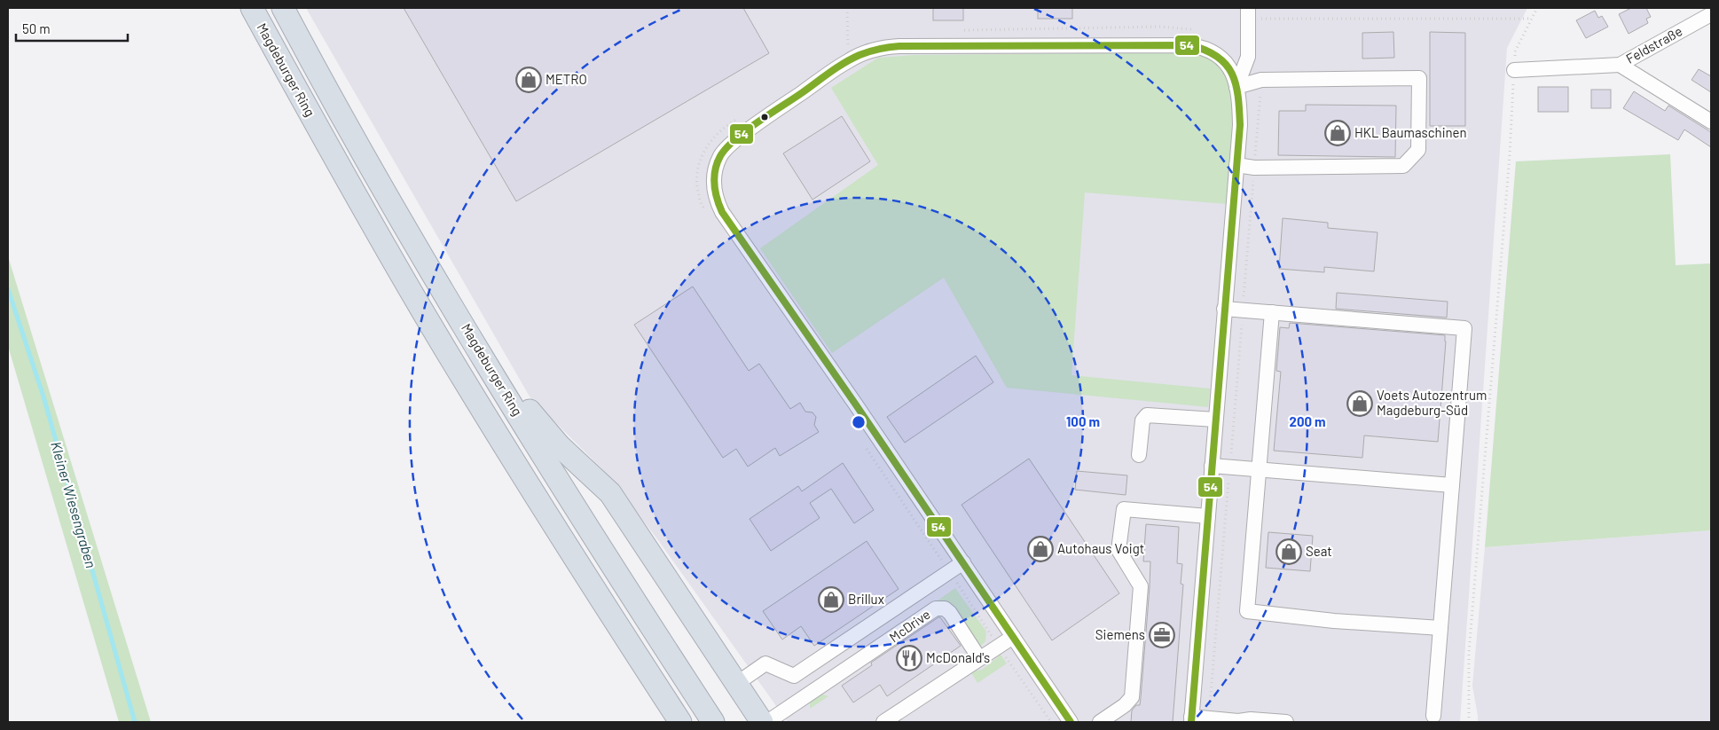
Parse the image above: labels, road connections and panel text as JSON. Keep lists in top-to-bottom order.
{
  "streets": {
    "highway": ["Magdeburger Ring"],
    "street": ["Feldstraße", "McDrive"]
  },
  "water": ["Kleiner Wiesengraben"],
  "places": {
    "shop": [
      "METRO",
      "HKL Baumaschinen",
      "Voets Autozentrum Magdeburg-Süd",
      "Autohaus Voigt",
      "Seat",
      "Brillux"
    ],
    "office": ["Siemens"],
    "restaurant": ["McDonald's"]
  },
  "lines": ["transit line 54"],
  "scale_bar": "50 m",
  "rings": ["100 m", "200 m"]
}
